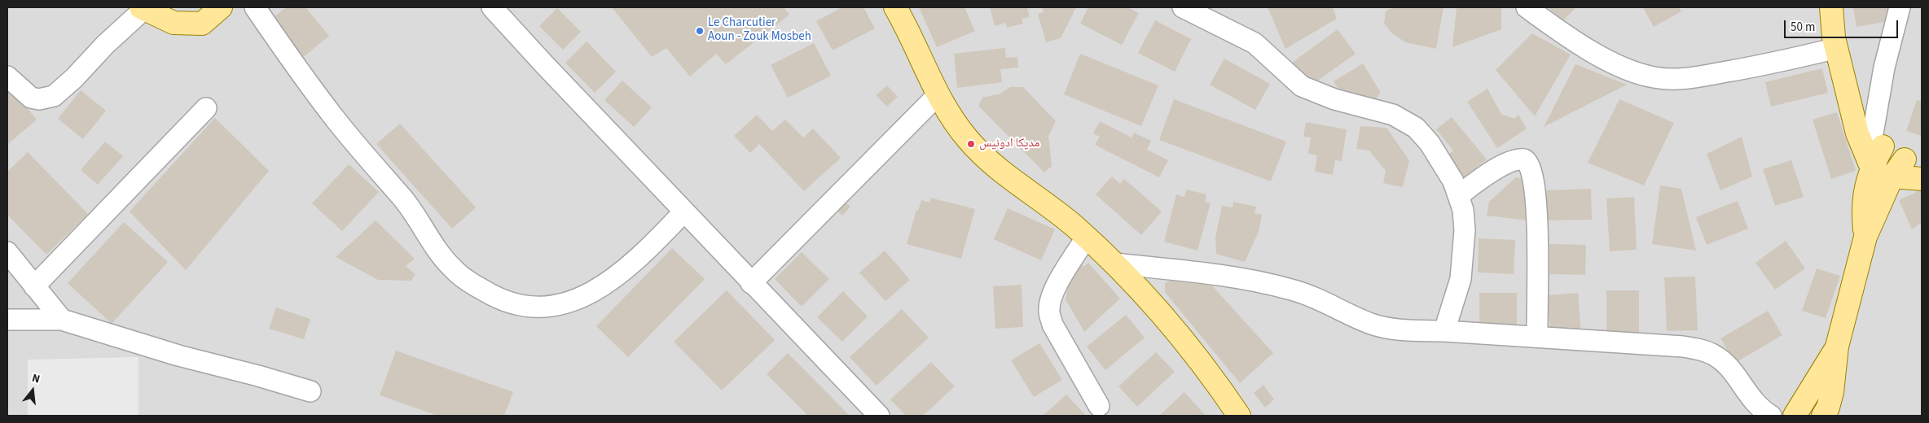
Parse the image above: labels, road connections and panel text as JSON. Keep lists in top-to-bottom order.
{
  "places": ["Le Charcutier Aoun - Zouk Mosbeh", "مديكا ادونيس"],
  "scale_bar": "50 m",
  "north": "top"
}
